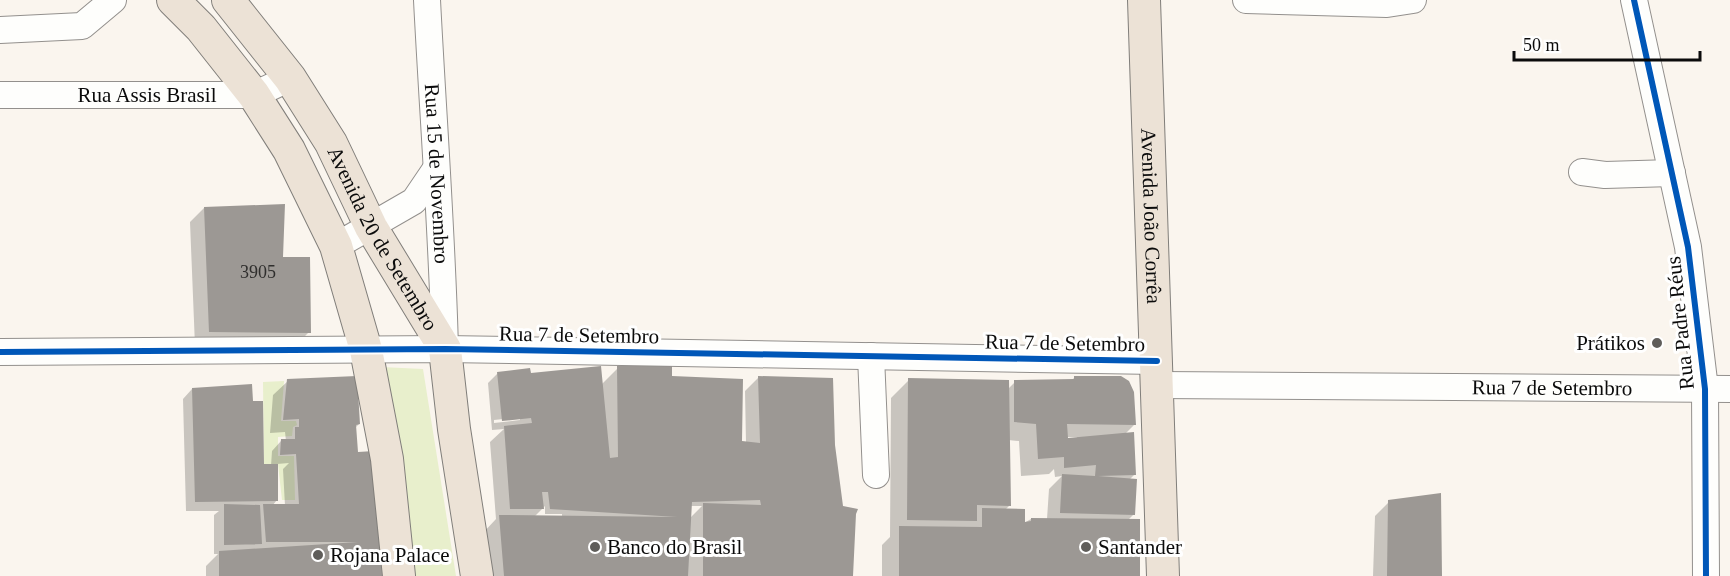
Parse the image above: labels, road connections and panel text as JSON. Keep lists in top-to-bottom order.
{
  "streets": {
    "main road": ["Avenida João Corrêa", "Avenida 20 de Setembro"],
    "street": [
      "Rua Assis Brasil",
      "Rua 15 de Novembro",
      "Rua Padre Réus",
      "Rua 7 de Setembro"
    ]
  },
  "crossings": [
    ["Rua Assis Brasil", "Avenida 20 de Setembro"],
    ["Rua 15 de Novembro", "Avenida 20 de Setembro"],
    ["Rua 15 de Novembro", "Rua 7 de Setembro"],
    ["Avenida João Corrêa", "Rua 7 de Setembro"],
    ["Avenida 20 de Setembro", "Rua 7 de Setembro"],
    ["Rua Padre Réus", "Rua 7 de Setembro"]
  ],
  "places": [
    "Prátikos",
    "Banco do Brasil",
    "Santander",
    "Rojana Palace"
  ],
  "house_numbers": ["3905"],
  "scale_bar": "50 m"
}
